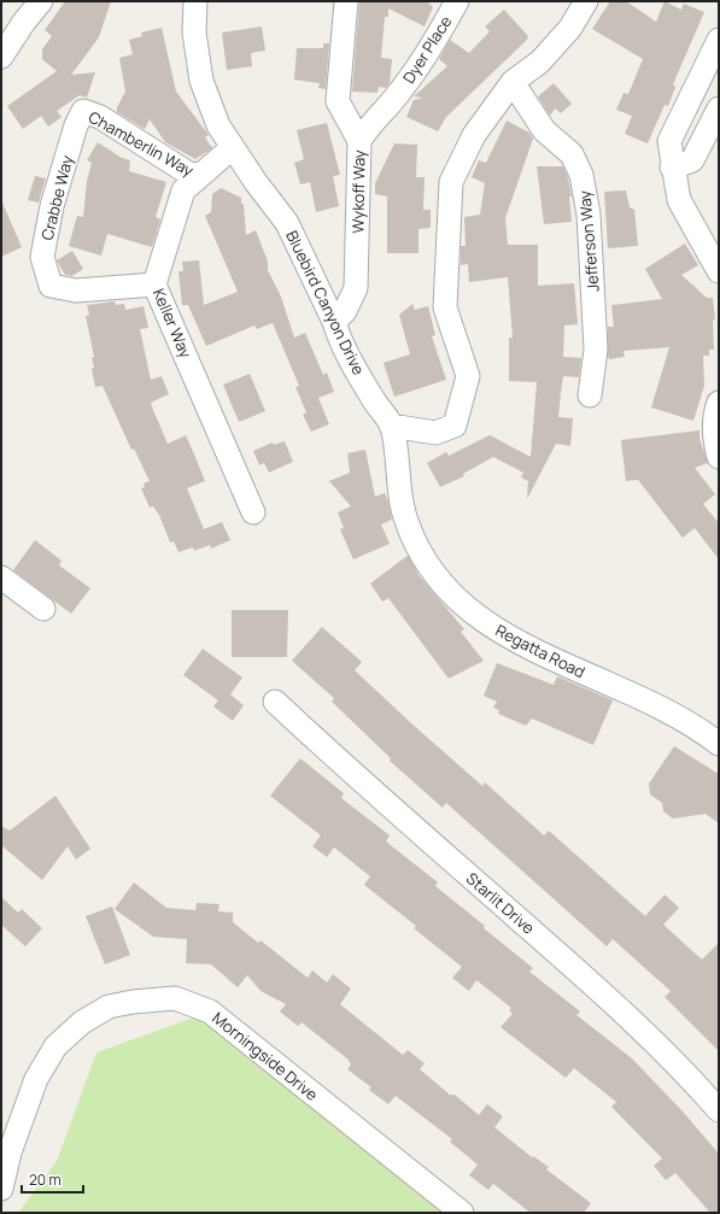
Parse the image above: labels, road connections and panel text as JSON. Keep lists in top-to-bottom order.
{
  "streets": {
    "street": [
      "Dyer Place",
      "Chamberlin Way",
      "Wykoff Way",
      "Crabbe Way",
      "Jefferson Way",
      "Bluebird Canyon Drive",
      "Keller Way",
      "Regatta Road",
      "Starlit Drive",
      "Morningside Drive"
    ]
  },
  "crossings": [
    ["Dyer Place", "Wykoff Way"],
    ["Chamberlin Way", "Crabbe Way"],
    ["Chamberlin Way", "Keller Way"],
    ["Wykoff Way", "Bluebird Canyon Drive"],
    ["Crabbe Way", "Keller Way"],
    ["Bluebird Canyon Drive", "Keller Way"],
    ["Bluebird Canyon Drive", "Regatta Road"]
  ],
  "scale_bar": "20 m"
}
